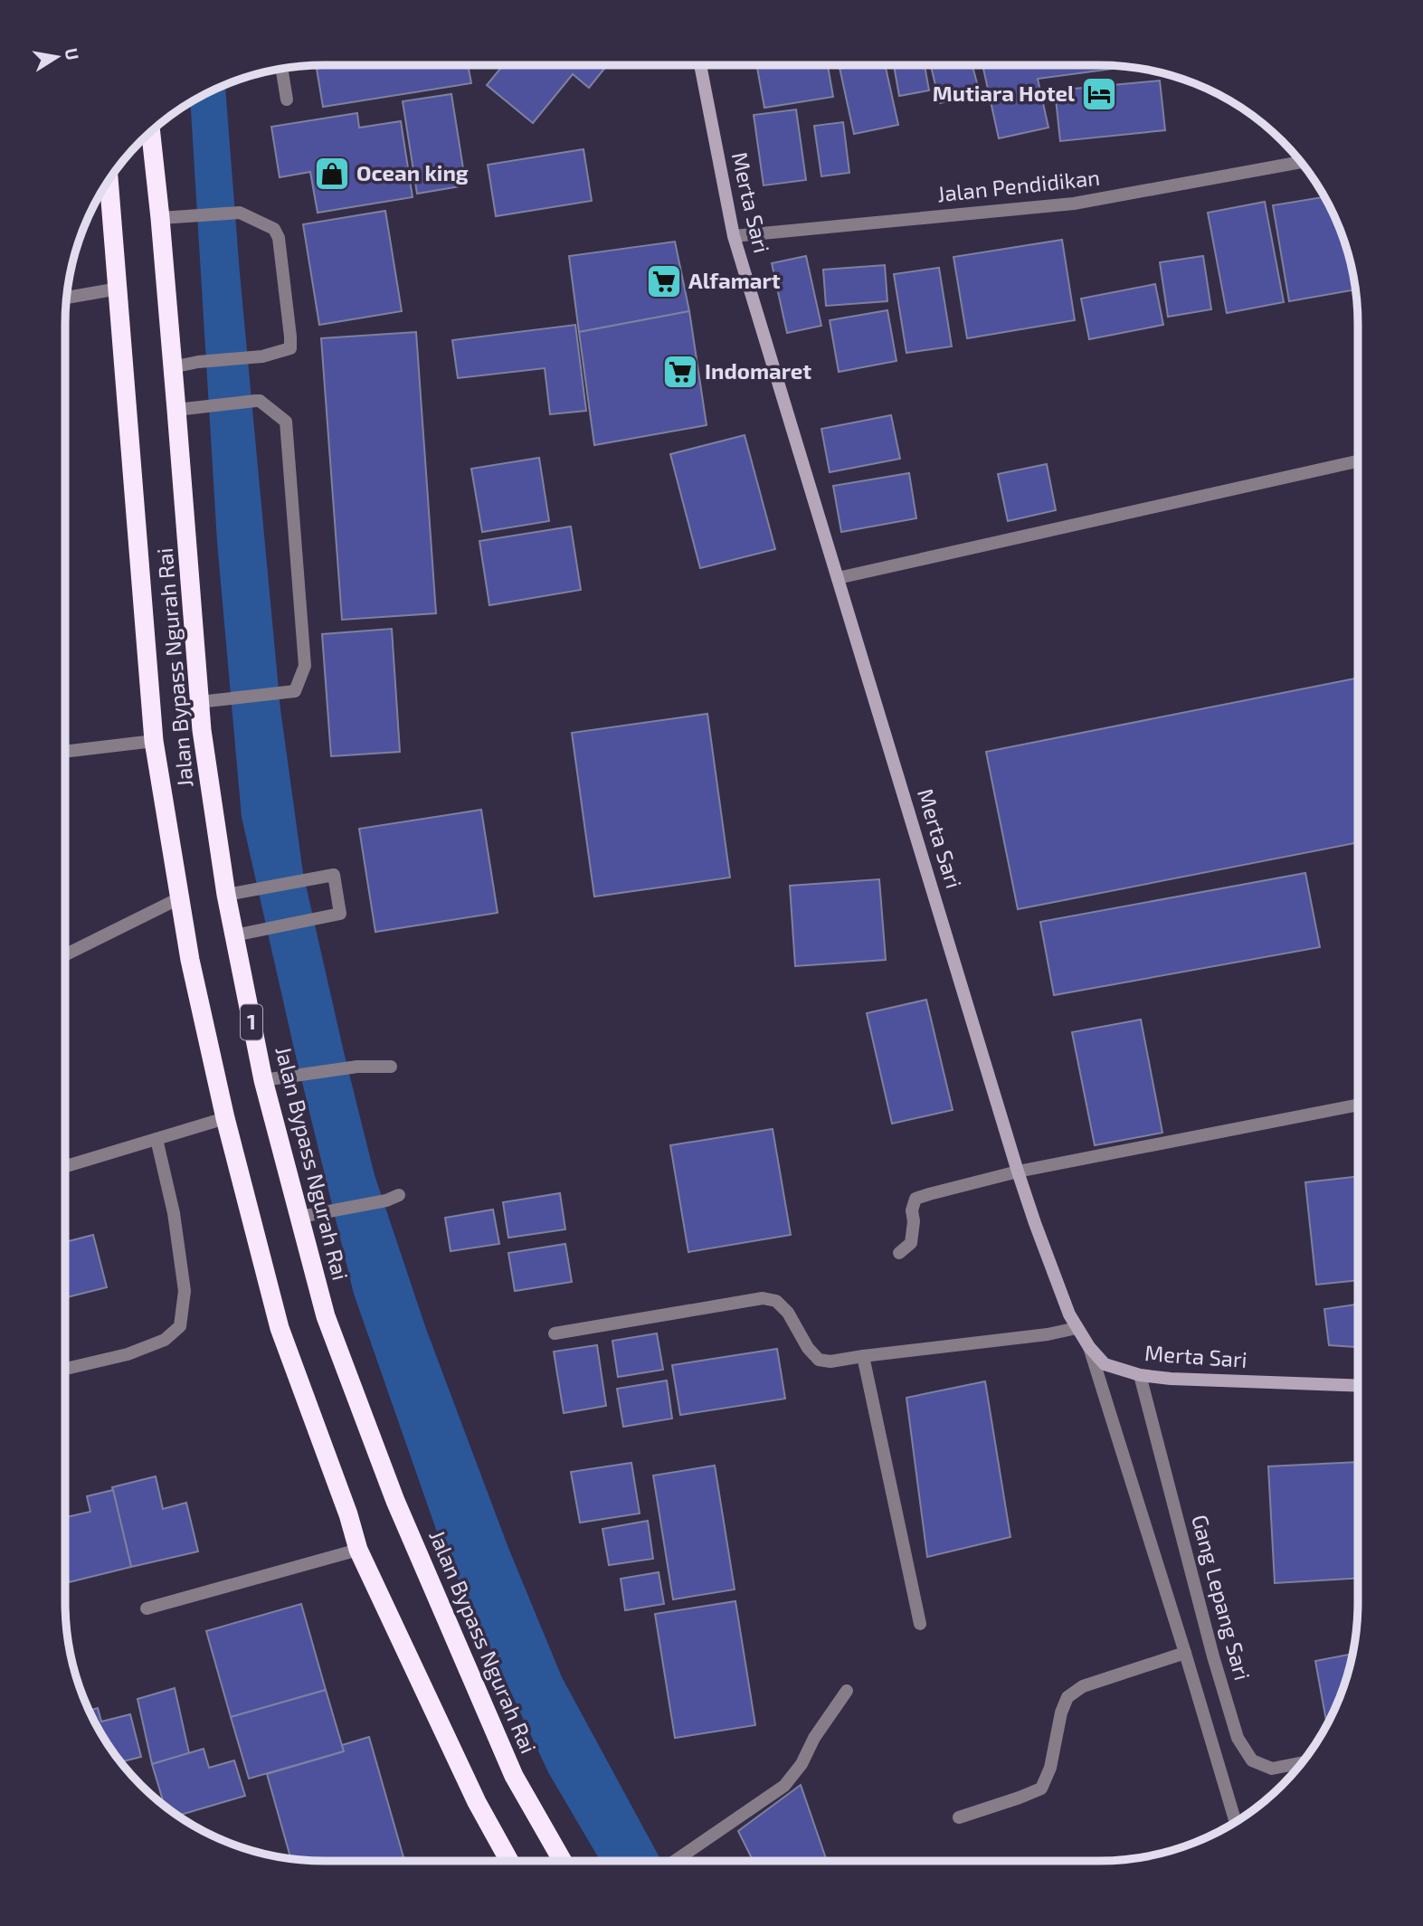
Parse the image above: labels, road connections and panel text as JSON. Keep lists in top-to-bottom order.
{
  "streets": {
    "highway": ["Jalan Bypass Ngurah Rai", "1"],
    "street": ["Jalan Pendidikan", "Merta Sari", "Gang Lepang Sari"]
  },
  "crossings": [
    ["Jalan Pendidikan", "Merta Sari"],
    ["Merta Sari", "Gang Lepang Sari"]
  ],
  "places": {
    "hotel": ["Mutiara Hotel"],
    "shop": ["Ocean king"],
    "supermarket": ["Alfamart", "Indomaret"]
  },
  "north": "right"
}
